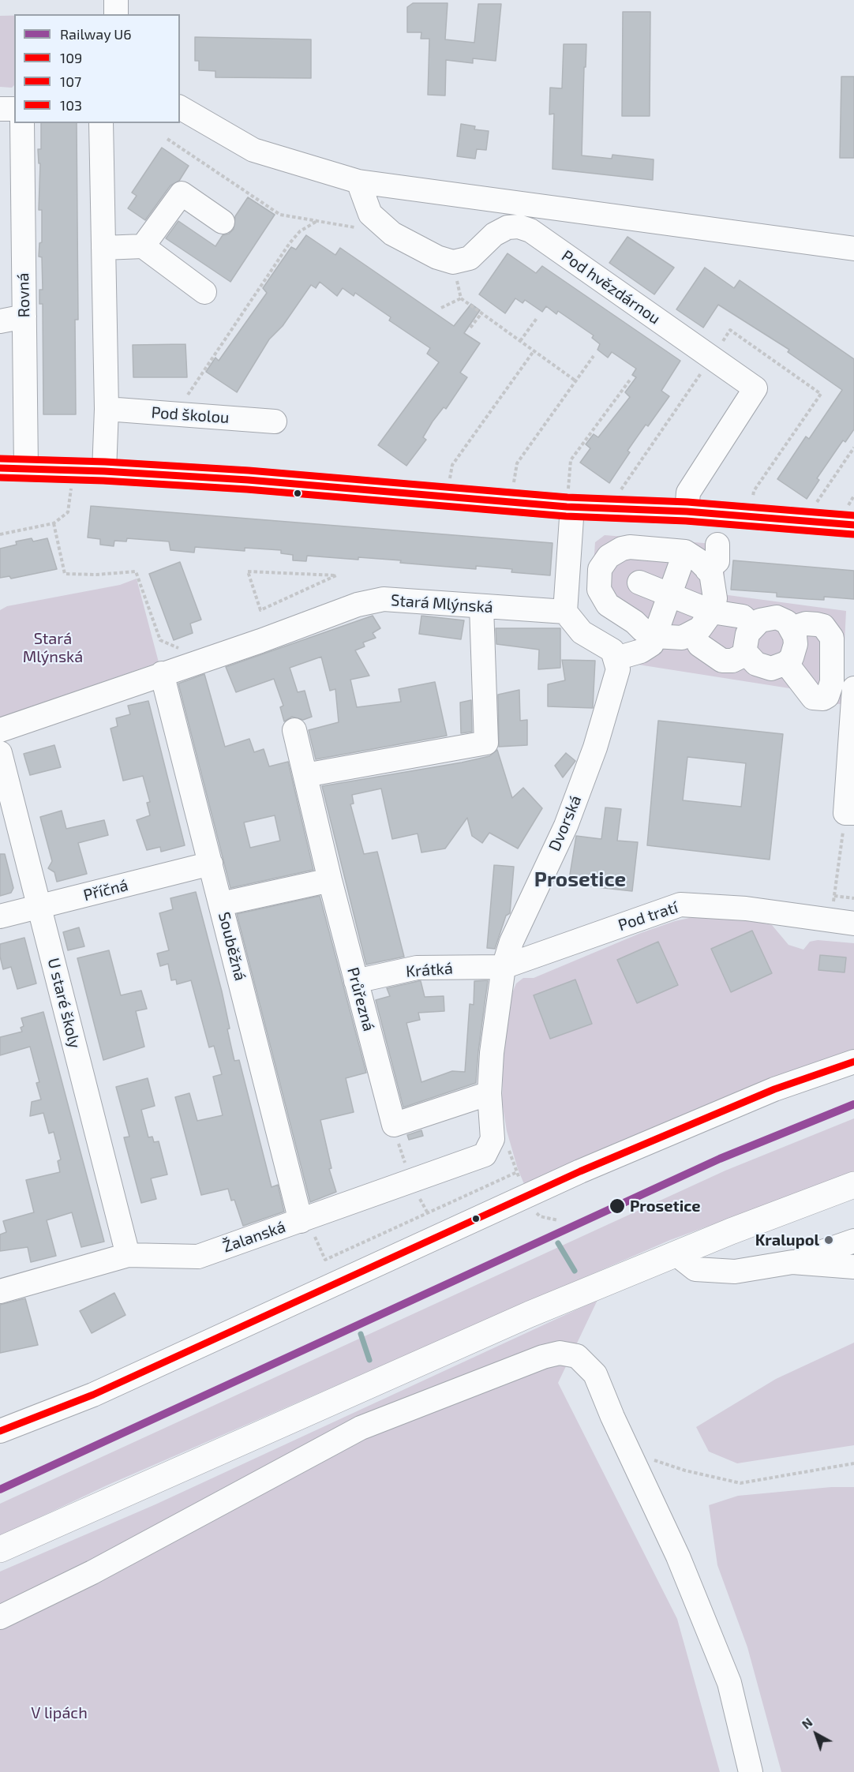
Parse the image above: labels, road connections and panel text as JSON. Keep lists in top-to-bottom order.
{
  "streets": {
    "street": [
      "Pod hvězdárnou",
      "Rovná",
      "Pod školou",
      "Stará Mlýnská",
      "Dvorská",
      "Příčná",
      "Pod tratí",
      "Souběžná",
      "Krátká",
      "Průřezná",
      "U staré školy",
      "Žalanská"
    ]
  },
  "crossings": [
    ["Stará Mlýnská", "Souběžná"],
    ["Dvorská", "Pod tratí"],
    ["Dvorská", "Krátká"],
    ["Dvorská", "Průřezná"],
    ["Dvorská", "Žalanská"],
    ["Příčná", "Souběžná"],
    ["Příčná", "U staré školy"],
    ["Pod tratí", "Krátká"],
    ["Souběžná", "Žalanská"],
    ["Krátká", "Průřezná"],
    ["U staré školy", "Žalanská"]
  ],
  "districts": ["Prosetice"],
  "parks": ["Stará Mlýnská", "V lipách"],
  "places": ["Prosetice", "Kralupol"],
  "lines": [
    "transit line 103",
    "transit line 109",
    "transit line 107",
    "rail line U6"
  ],
  "legend": [
    "Railway U6",
    "109",
    "107",
    "103"
  ],
  "north": "top left"
}
